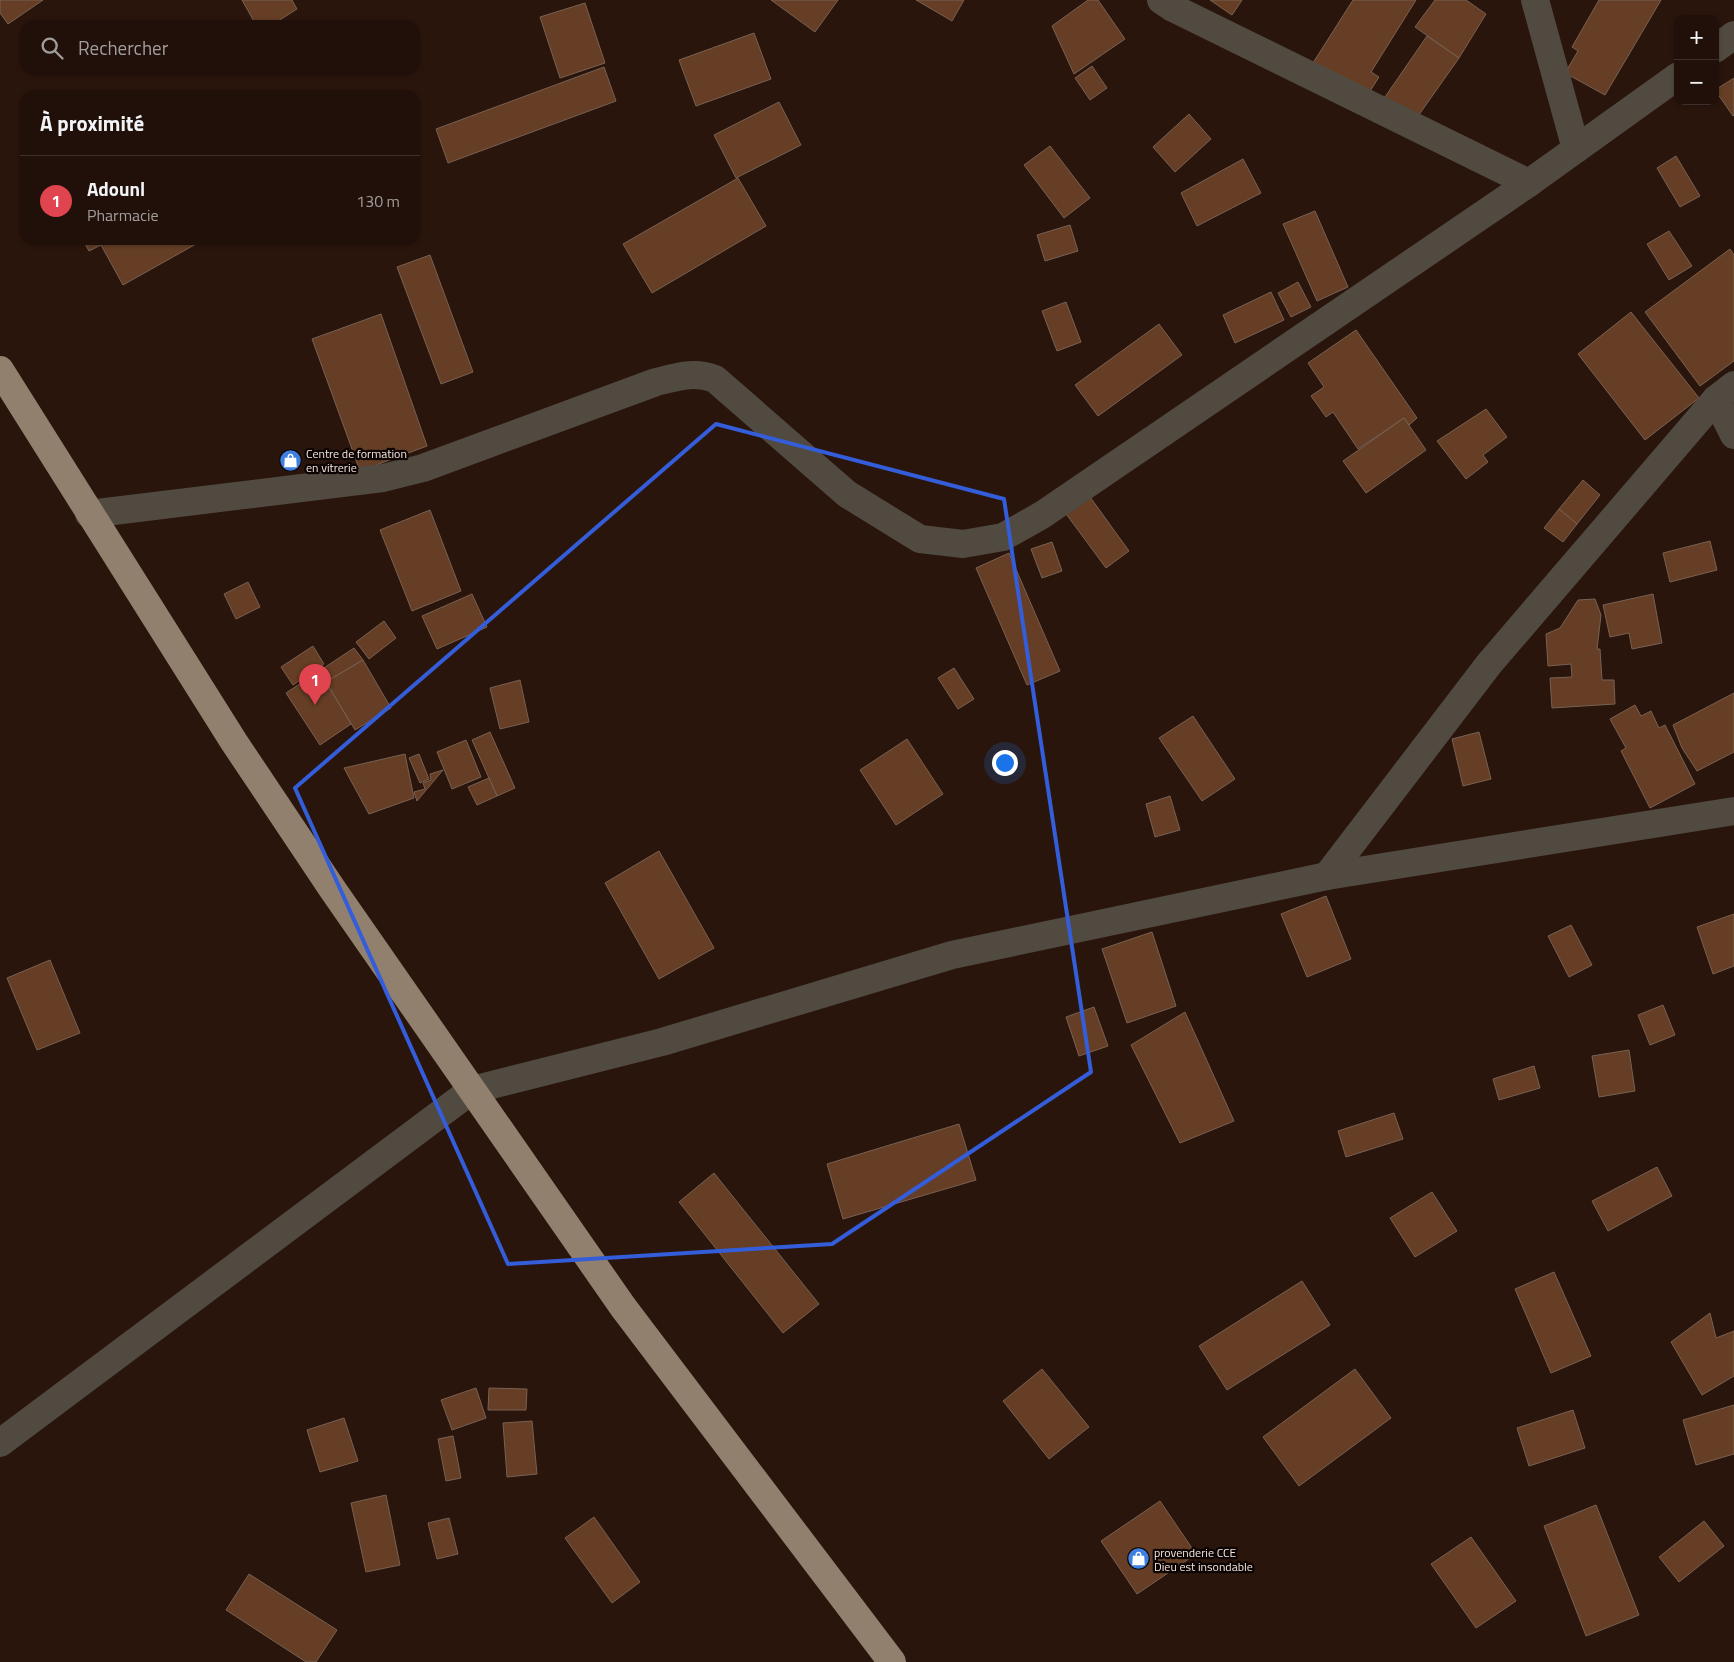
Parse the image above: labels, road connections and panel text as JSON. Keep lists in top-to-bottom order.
{
  "places": {
    "shop": ["Centre de formation en vitrerie", "provenderie CCE Dieu est insondable"]
  },
  "page": {
    "map_buttons": ["+", "−"],
    "search": "Rechercher",
    "heading": "À proximité",
    "list": [
      {
        "mark": "1",
        "name": "Adounl",
        "note": "Pharmacie",
        "value": "130 m"
      }
    ],
    "pins": "1"
  }
}
